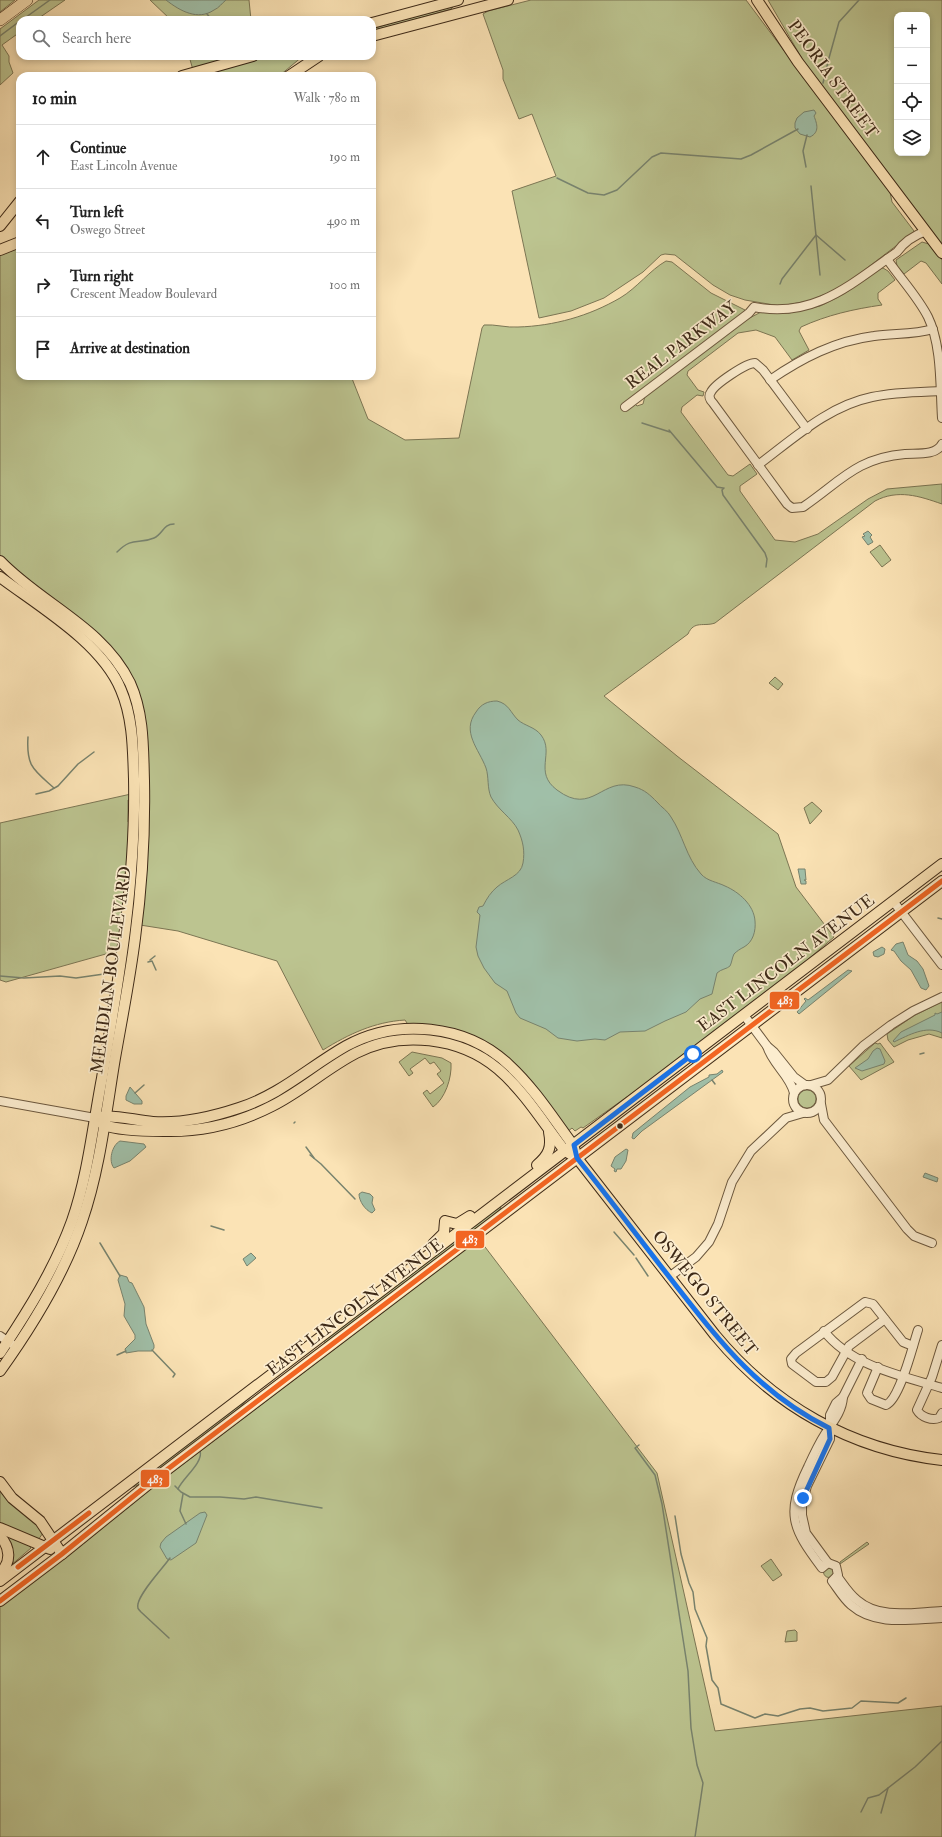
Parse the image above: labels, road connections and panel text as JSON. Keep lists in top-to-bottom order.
{
  "streets": {
    "main road": [
      "PEORIA STREET",
      "EAST LINCOLN AVENUE",
      "MERIDIAN BOULEVARD",
      "OSWEGO STREET"
    ],
    "street": ["REAL PARKWAY"]
  },
  "crossings": [
    ["EAST LINCOLN AVENUE", "OSWEGO STREET"],
    ["MERIDIAN BOULEVARD", "OSWEGO STREET"]
  ],
  "lines": ["transit line 483"],
  "page": {
    "map_buttons": ["+", "−"],
    "search": "Search here",
    "heading": ["10 min", "Walk · 780 m"],
    "list": [
      ["Continue", "East Lincoln Avenue", "190 m"],
      ["Turn left", "Oswego Street", "490 m"],
      ["Turn right", "Crescent Meadow Boulevard", "100 m"],
      "Arrive at destination"
    ]
  }
}
